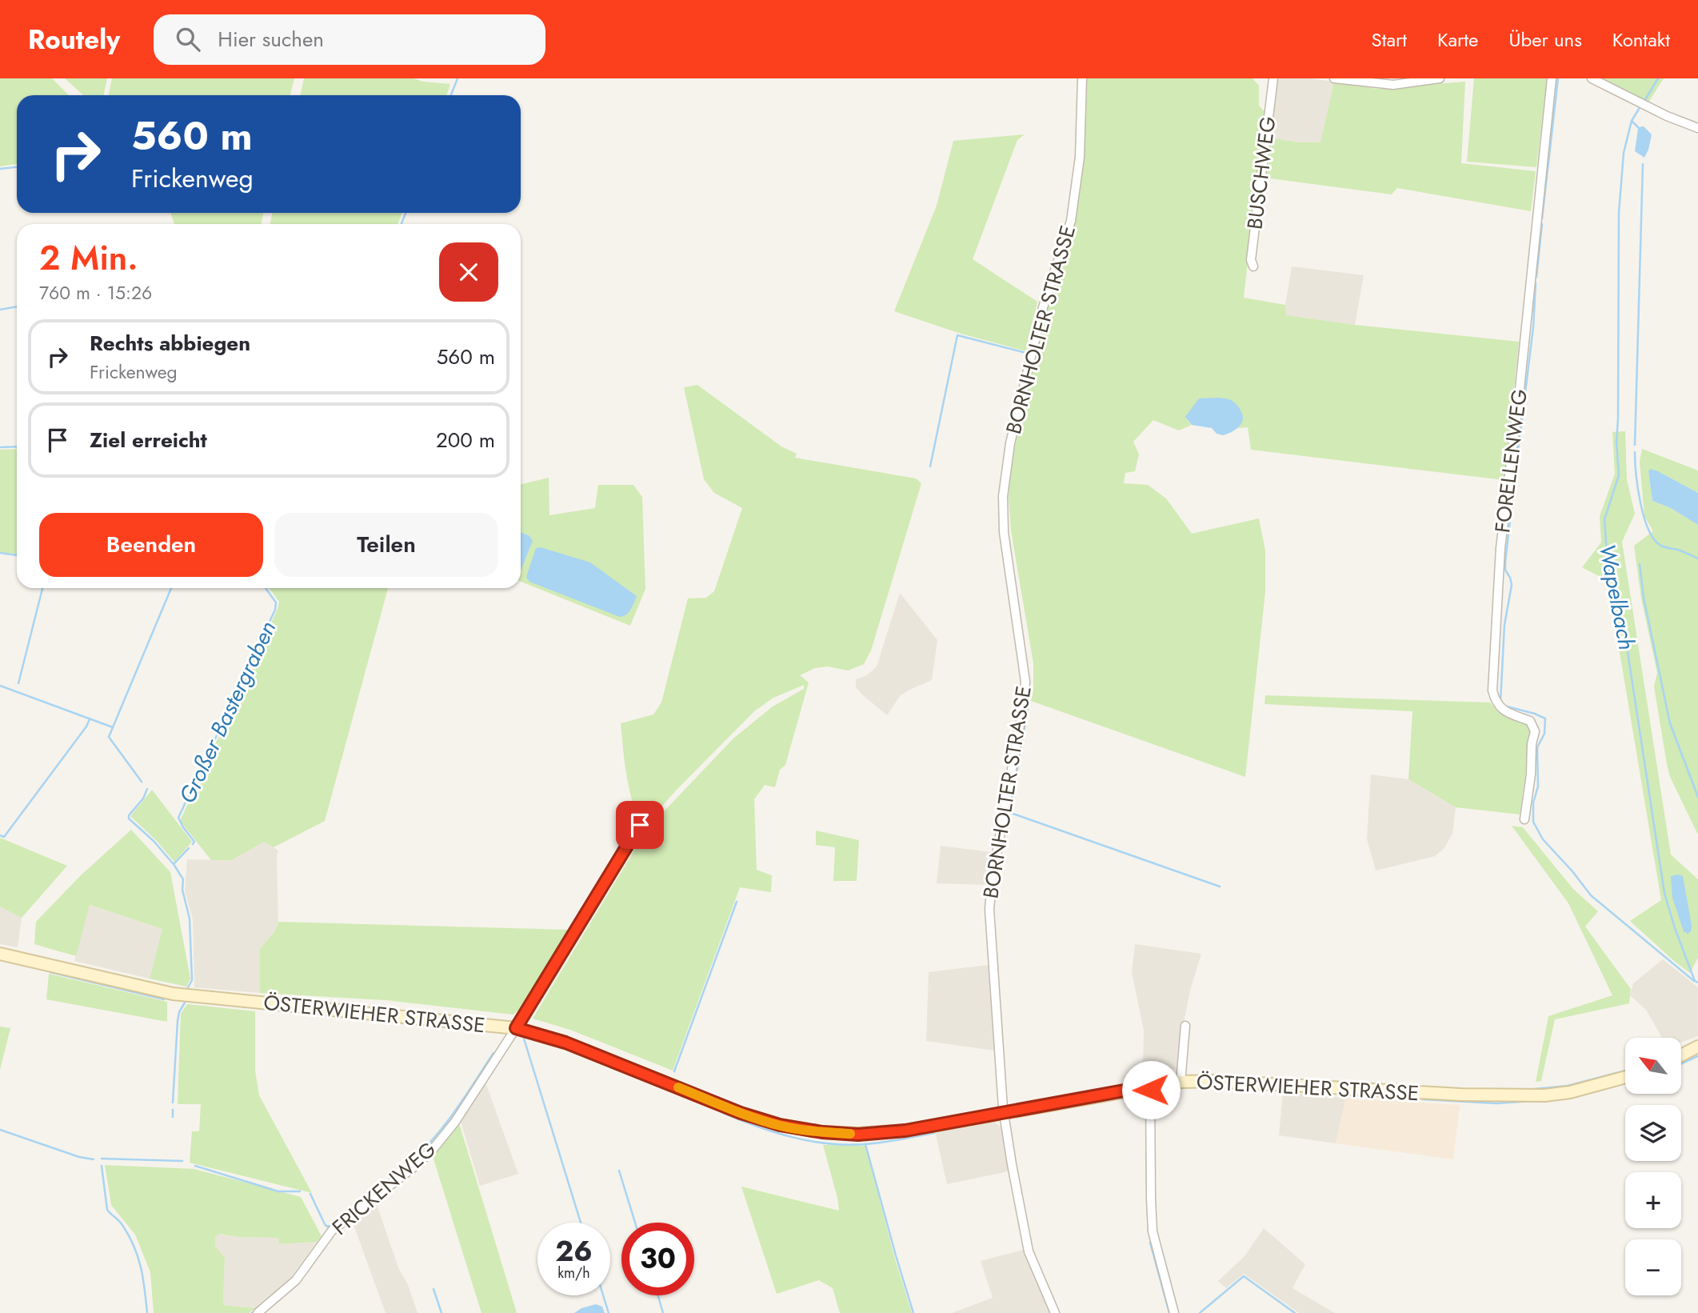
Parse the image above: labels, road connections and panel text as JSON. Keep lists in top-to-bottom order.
{
  "streets": {
    "street": [
      "BUSCHWEG",
      "BORNHOLTER STRASSE",
      "FORELLENWEG",
      "ÖSTERWIEHER STRASSE",
      "FRICKENWEG"
    ]
  },
  "crossings": [
    ["BORNHOLTER STRASSE", "ÖSTERWIEHER STRASSE"],
    ["ÖSTERWIEHER STRASSE", "FRICKENWEG"]
  ],
  "water": ["Wapelbach", "Großer Bastergraben"],
  "north": "top left",
  "page": {
    "header": "Routely",
    "search": "Hier suchen",
    "nav": [
      "Start",
      "Karte",
      "Über uns",
      "Kontakt"
    ],
    "turn": ["560 m", "Frickenweg"],
    "heading": ["2 Min.", "760 m · 15:26"],
    "list": [
      {
        "name": "Rechts abbiegen",
        "note": "Frickenweg",
        "value": "560 m"
      },
      {
        "name": "Ziel erreicht",
        "value": "200 m"
      }
    ],
    "buttons": ["Beenden", "Teilen"],
    "map_buttons": ["+", "−"],
    "speed": "26 km/h",
    "limit": "30"
  }
}
